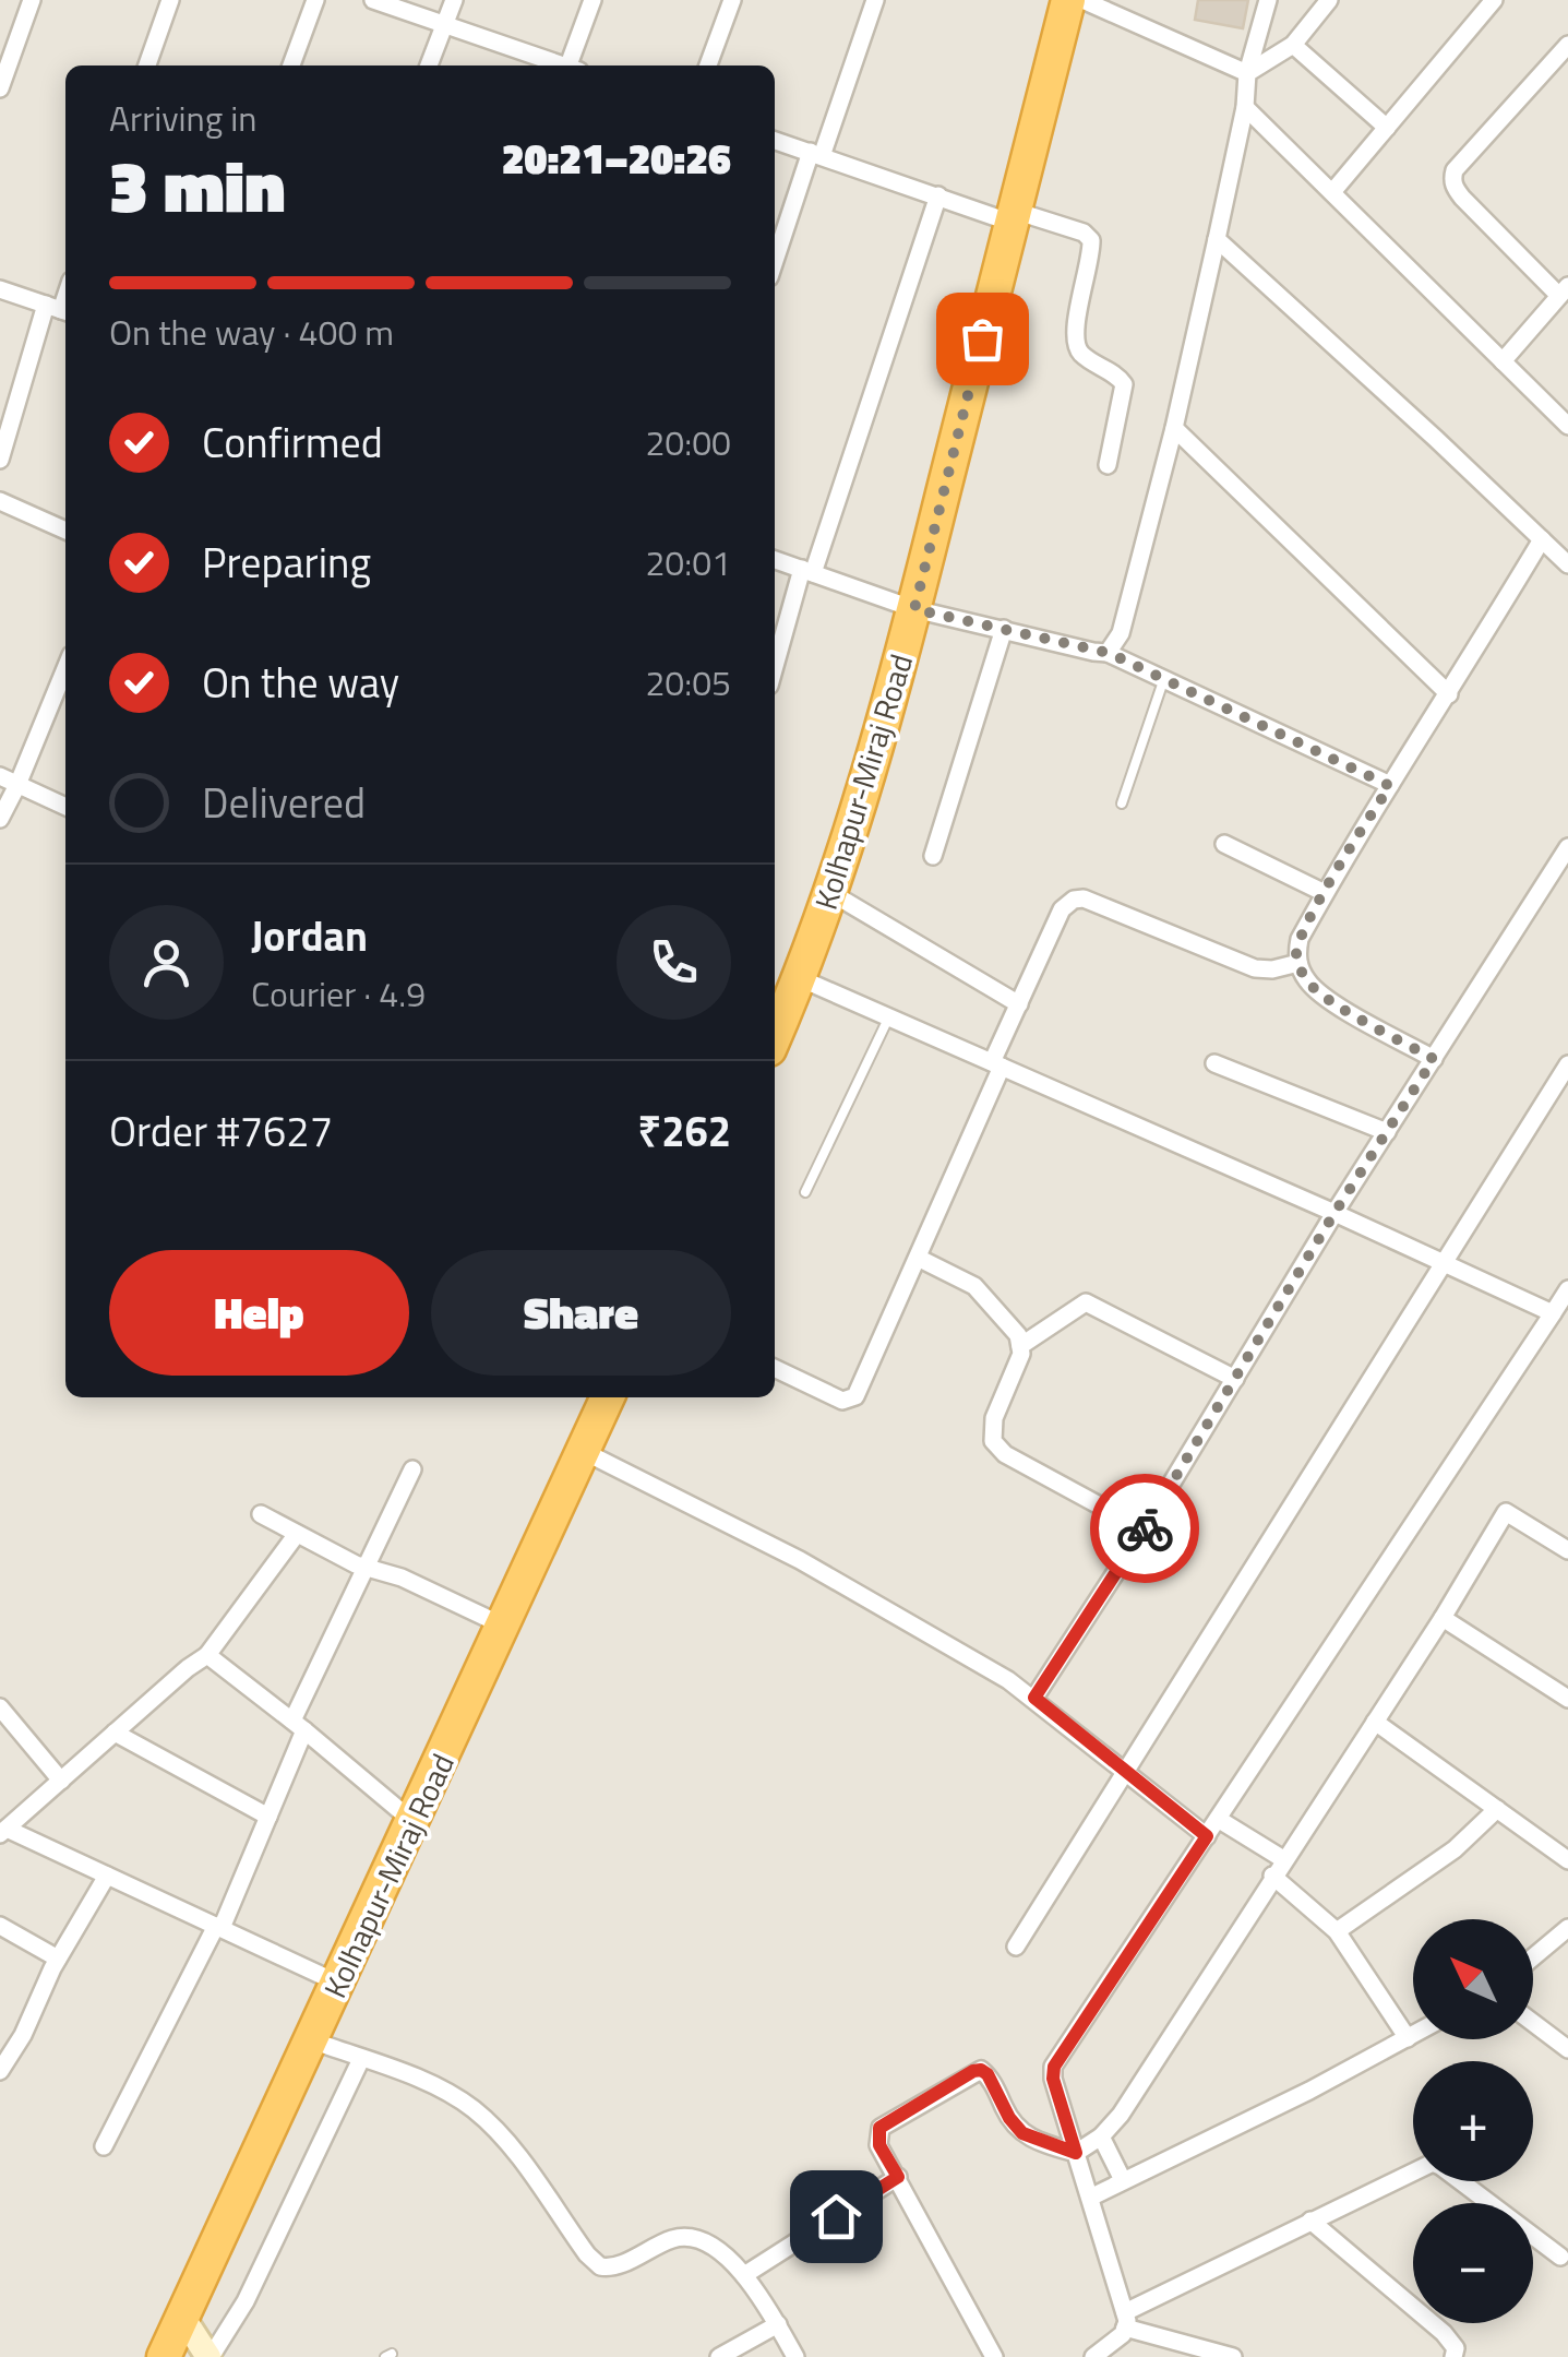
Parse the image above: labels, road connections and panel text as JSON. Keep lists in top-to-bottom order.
{
  "streets": {
    "highway": ["Kolhapur-Miraj Road"]
  },
  "north": "top left",
  "page": {
    "heading": ["3 min", "Arriving in", "20:21–20:26"],
    "panel": [
      "Jordan",
      "Courier · 4.9",
      "Order #7627",
      "₹262"
    ],
    "bar": "On the way · 400 m",
    "list": [
      ["Confirmed", "20:00"],
      ["Preparing", "20:01"],
      ["On the way", "20:05"],
      "Delivered"
    ],
    "buttons": ["Help", "Share"],
    "map_buttons": ["+", "−"]
  }
}
